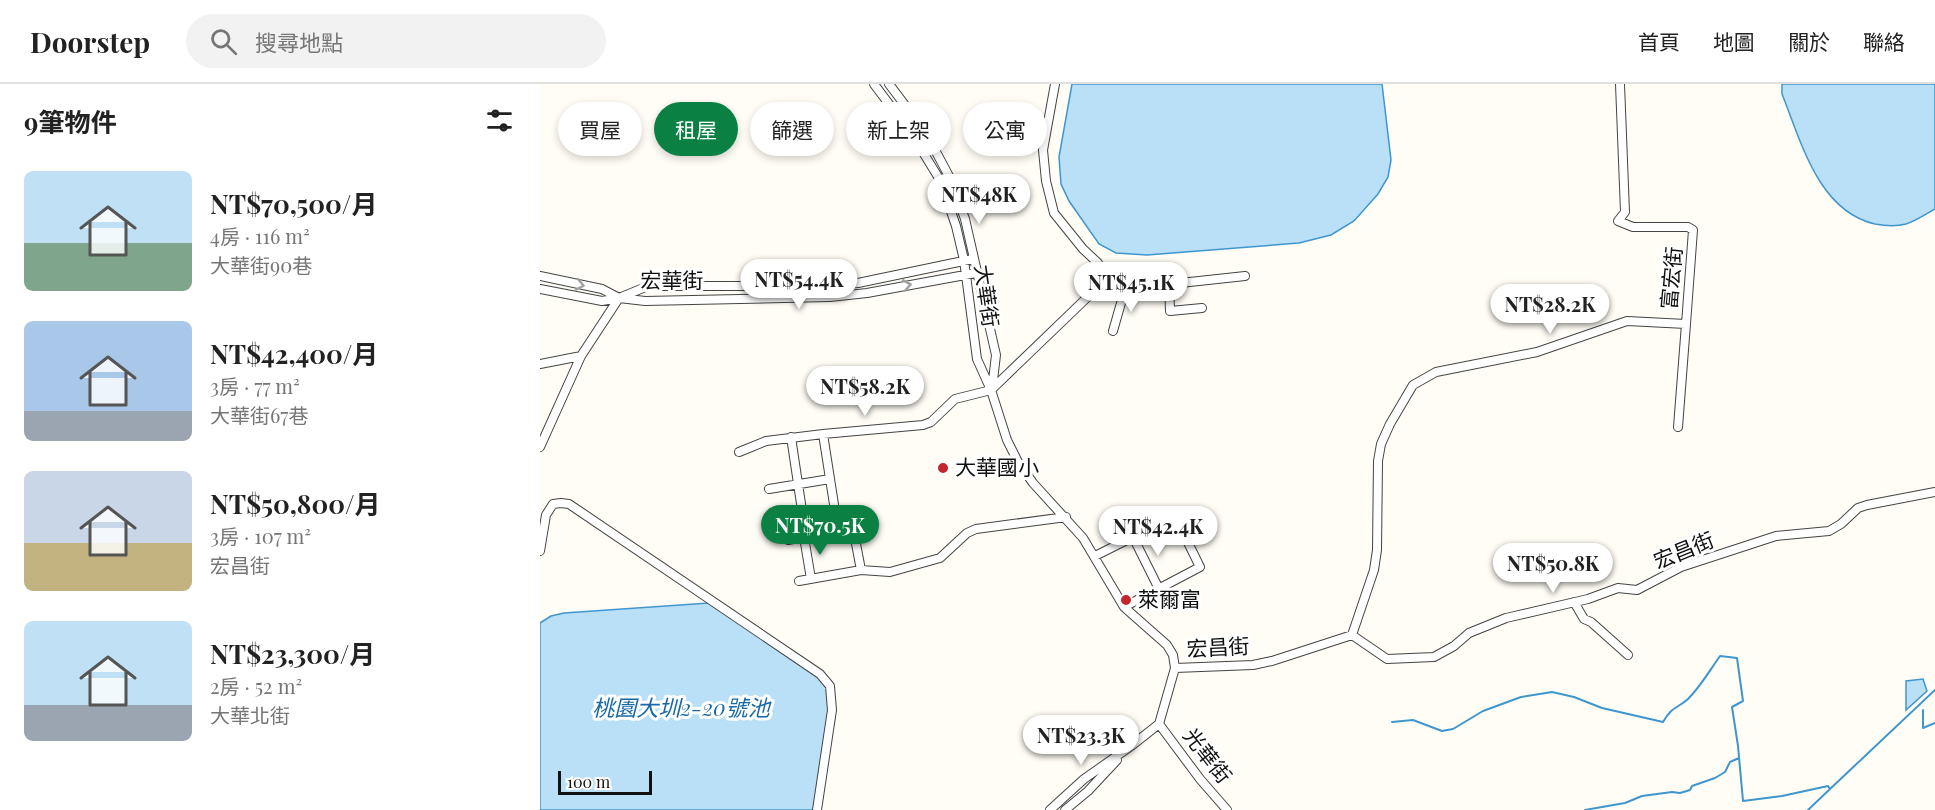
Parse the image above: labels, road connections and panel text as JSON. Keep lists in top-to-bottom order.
{
  "streets": {
    "street": [
      "富宏街",
      "宏華街",
      "大華街",
      "宏昌街",
      "光華街"
    ]
  },
  "crossings": [
    ["富宏街", "宏昌街"],
    ["宏華街", "大華街"],
    ["大華街", "宏昌街"]
  ],
  "water": ["桃園大圳2-20號池"],
  "places": ["大華國小", "萊爾富"],
  "scale_bar": "100 m",
  "page": {
    "header": "Doorstep",
    "search": "搜尋地點",
    "nav": [
      "首頁",
      "地圖",
      "關於",
      "聯絡"
    ],
    "heading": "9筆物件",
    "chip": [
      "買屋",
      "租屋",
      "篩選",
      "新上架",
      "公寓"
    ],
    "list": [
      {
        "name": "NT$70,500/月",
        "note": "4房 · 116 m² · 大華街90巷"
      },
      {
        "name": "NT$42,400/月",
        "note": "3房 · 77 m² · 大華街67巷"
      },
      {
        "name": "NT$50,800/月",
        "note": "3房 · 107 m² · 宏昌街"
      },
      {
        "name": "NT$23,300/月",
        "note": "2房 · 52 m² · 大華北街"
      }
    ],
    "price": [
      "NT$48K",
      "NT$54.4K",
      "NT$45.1K",
      "NT$28.2K",
      "NT$58.2K",
      "NT$70.5K",
      "NT$42.4K",
      "NT$50.8K",
      "NT$23.3K"
    ],
    "scale": "100 m"
  }
}
